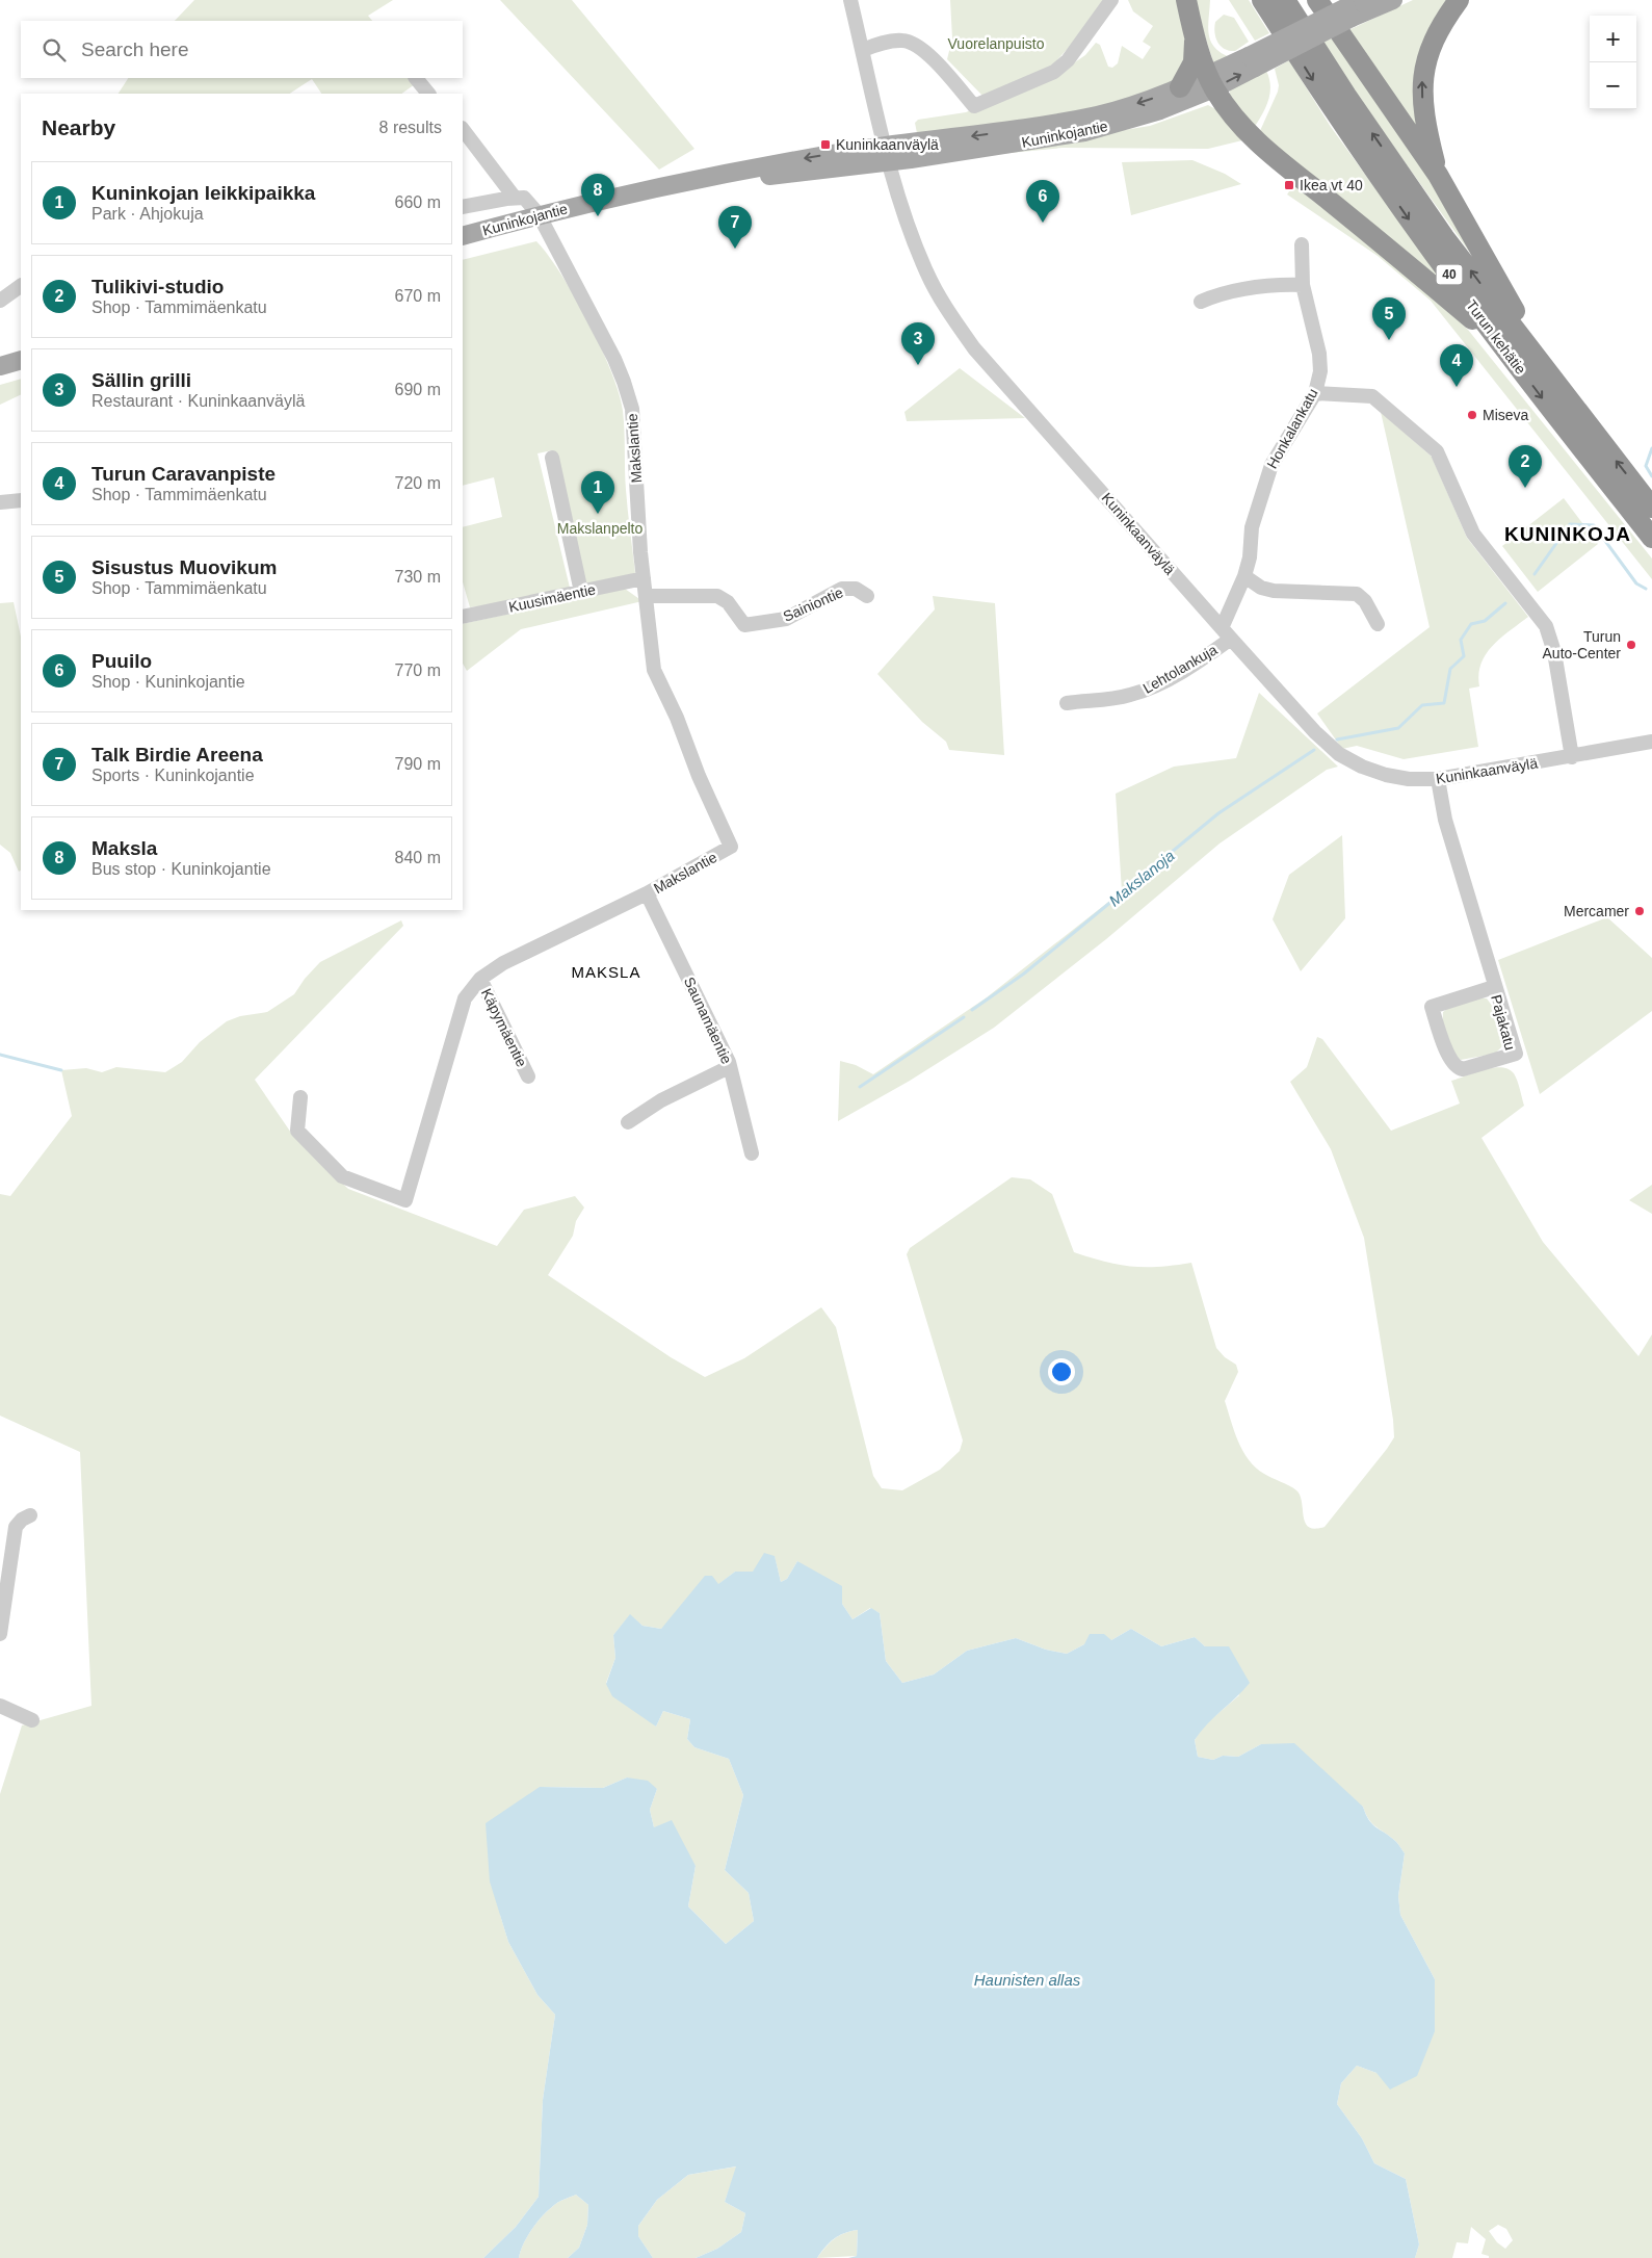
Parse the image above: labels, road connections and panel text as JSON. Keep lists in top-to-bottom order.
{
  "streets": {
    "highway": ["40", "Turun kehätie"],
    "main road": ["Kuninkojantie"],
    "street": [
      "Honkalankatu",
      "Makslantie",
      "Kuninkaanväylä",
      "Kuusimäentie",
      "Sainiontie",
      "Lehtolankuja",
      "Saunamäentie",
      "Pajakatu",
      "Käpymäentie"
    ]
  },
  "crossings": [
    ["Kuninkojantie", "Makslantie"],
    ["Kuninkojantie", "Kuninkaanväylä"],
    ["Honkalankatu", "Kuninkaanväylä"],
    ["Honkalankatu", "Lehtolankuja"],
    ["Makslantie", "Kuusimäentie"],
    ["Makslantie", "Sainiontie"],
    ["Makslantie", "Saunamäentie"],
    ["Makslantie", "Käpymäentie"],
    ["Kuninkaanväylä", "Lehtolankuja"],
    ["Kuninkaanväylä", "Pajakatu"]
  ],
  "districts": ["KUNINKOJA", "MAKSLA"],
  "water": ["Makslanoja", "Haunisten allas"],
  "parks": ["Vuorelanpuisto", "Makslanpelto"],
  "places": {
    "transit": ["Kuninkaanväylä", "Ikea vt 40"],
    "other": ["Miseva", "Turun Auto-Center", "Mercamer"]
  },
  "page": {
    "map_buttons": ["+", "−"],
    "search": "Search here",
    "heading": ["Nearby", "8 results"],
    "list": [
      {
        "mark": "1",
        "name": "Kuninkojan leikkipaikka",
        "note": "Park · Ahjokuja",
        "value": "660 m"
      },
      {
        "mark": "2",
        "name": "Tulikivi-studio",
        "note": "Shop · Tammimäenkatu",
        "value": "670 m"
      },
      {
        "mark": "3",
        "name": "Sällin grilli",
        "note": "Restaurant · Kuninkaanväylä",
        "value": "690 m"
      },
      {
        "mark": "4",
        "name": "Turun Caravanpiste",
        "note": "Shop · Tammimäenkatu",
        "value": "720 m"
      },
      {
        "mark": "5",
        "name": "Sisustus Muovikum",
        "note": "Shop · Tammimäenkatu",
        "value": "730 m"
      },
      {
        "mark": "6",
        "name": "Puuilo",
        "note": "Shop · Kuninkojantie",
        "value": "770 m"
      },
      {
        "mark": "7",
        "name": "Talk Birdie Areena",
        "note": "Sports · Kuninkojantie",
        "value": "790 m"
      },
      {
        "mark": "8",
        "name": "Maksla",
        "note": "Bus stop · Kuninkojantie",
        "value": "840 m"
      }
    ],
    "pins": [
      "8",
      "6",
      "7",
      "5",
      "3",
      "4",
      "2",
      "1"
    ]
  }
}
